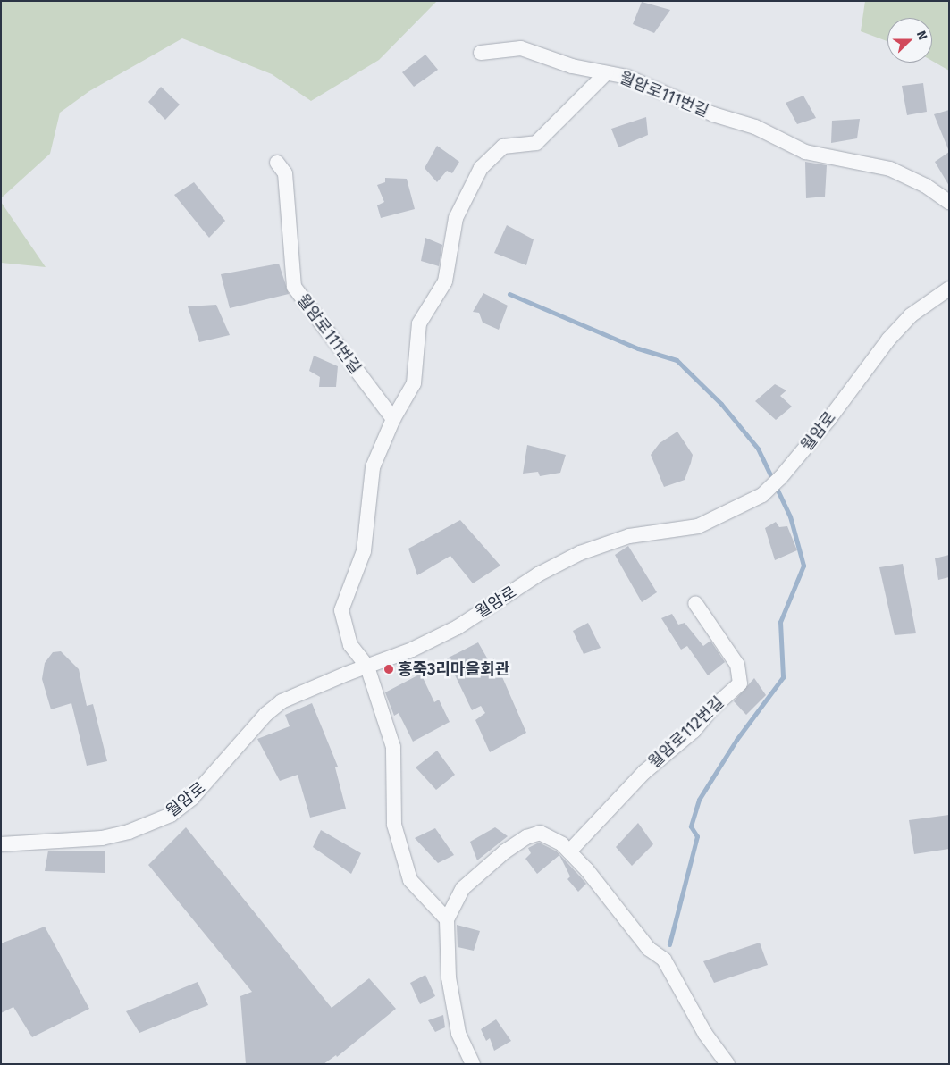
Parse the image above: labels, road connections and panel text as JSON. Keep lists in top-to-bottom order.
{
  "streets": {
    "street": ["월암로111번길", "월암로", "월암로112번길"]
  },
  "crossings": [
    ["월암로111번길", "월암로"]
  ],
  "places": ["홍죽3리마을회관"],
  "north": "right"
}
